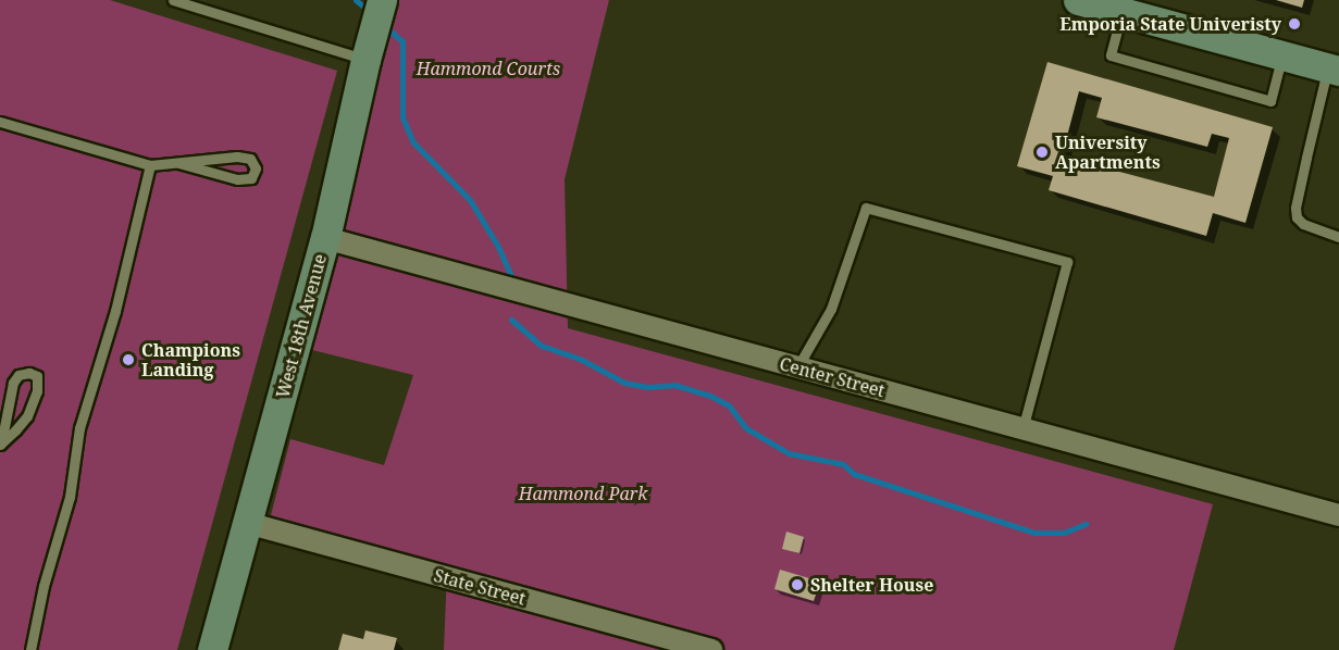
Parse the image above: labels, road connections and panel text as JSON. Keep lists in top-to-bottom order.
{
  "streets": {
    "street": ["West 18th Avenue", "Center Street", "State Street"]
  },
  "crossings": [
    ["West 18th Avenue", "Center Street"],
    ["West 18th Avenue", "State Street"]
  ],
  "parks": ["Hammond Courts", "Hammond Park"],
  "places": [
    "Emporia State Univeristy",
    "University Apartments",
    "Champions Landing",
    "Shelter House"
  ]
}
